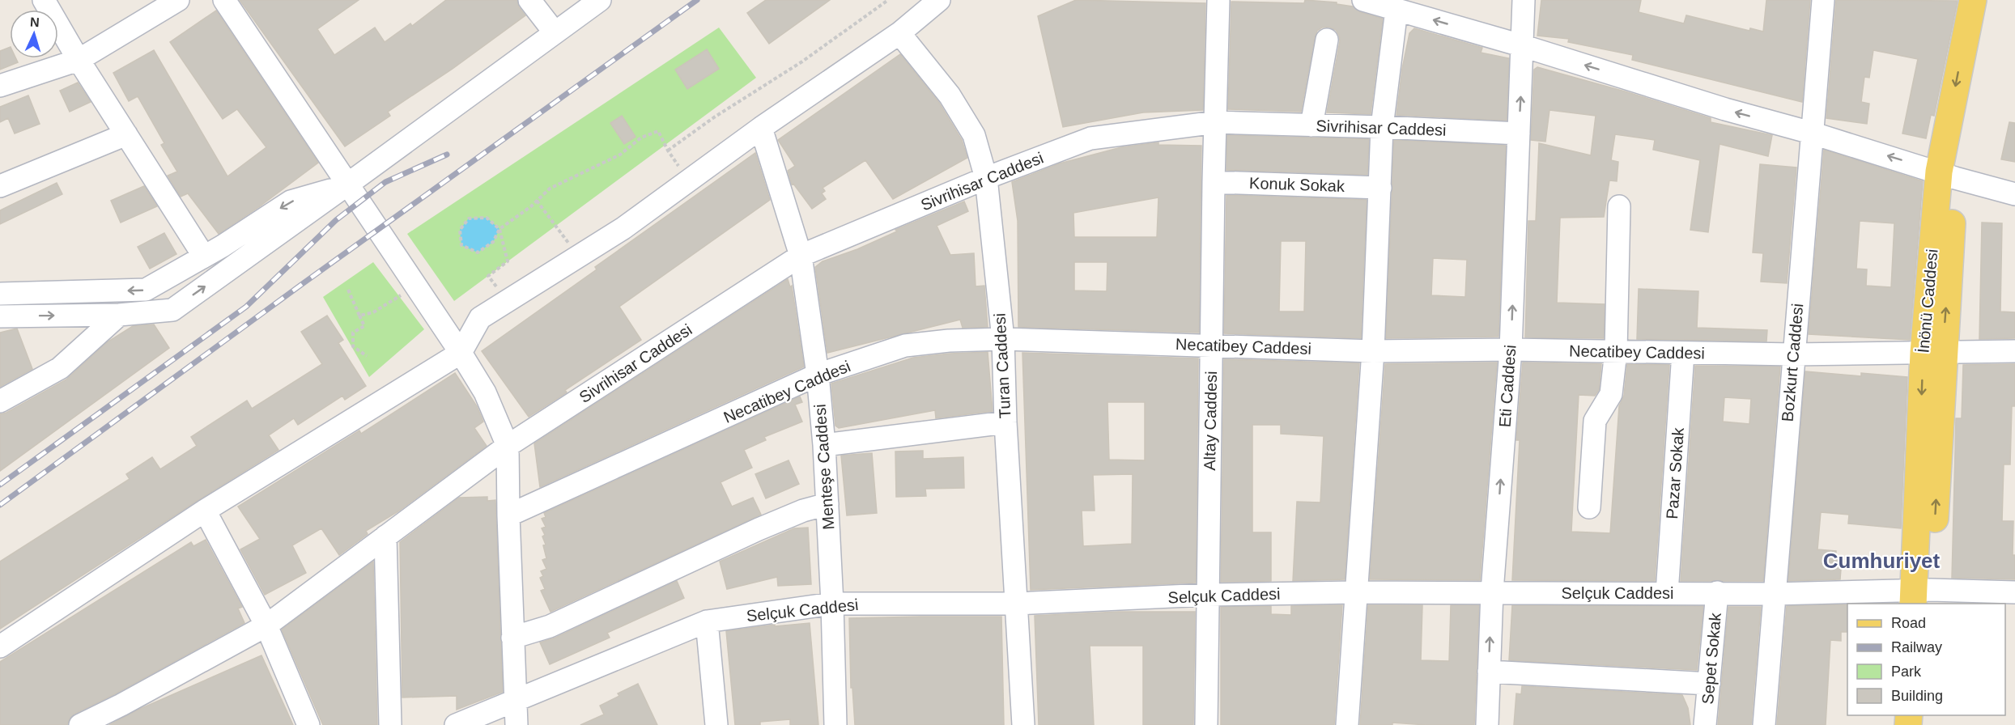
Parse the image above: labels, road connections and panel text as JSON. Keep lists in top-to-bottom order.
{
  "streets": {
    "main road": ["İnönü Caddesi"],
    "street": [
      "Sivrihisar Caddesi",
      "Konuk Sokak",
      "Necatibey Caddesi",
      "Bozkurt Caddesi",
      "Turan Caddesi",
      "Eti Caddesi",
      "Altay Caddesi",
      "Menteşe Caddesi",
      "Pazar Sokak",
      "Selçuk Caddesi",
      "Sepet Sokak"
    ]
  },
  "crossings": [
    ["Sivrihisar Caddesi", "Turan Caddesi"],
    ["Sivrihisar Caddesi", "Eti Caddesi"],
    ["Sivrihisar Caddesi", "Altay Caddesi"],
    ["Sivrihisar Caddesi", "Menteşe Caddesi"],
    ["Konuk Sokak", "Altay Caddesi"],
    ["İnönü Caddesi", "Necatibey Caddesi"],
    ["İnönü Caddesi", "Selçuk Caddesi"],
    ["Necatibey Caddesi", "Bozkurt Caddesi"],
    ["Necatibey Caddesi", "Turan Caddesi"],
    ["Necatibey Caddesi", "Eti Caddesi"],
    ["Necatibey Caddesi", "Altay Caddesi"],
    ["Necatibey Caddesi", "Menteşe Caddesi"],
    ["Necatibey Caddesi", "Pazar Sokak"],
    ["Bozkurt Caddesi", "Selçuk Caddesi"],
    ["Turan Caddesi", "Selçuk Caddesi"],
    ["Eti Caddesi", "Selçuk Caddesi"],
    ["Altay Caddesi", "Selçuk Caddesi"],
    ["Menteşe Caddesi", "Selçuk Caddesi"],
    ["Pazar Sokak", "Selçuk Caddesi"],
    ["Selçuk Caddesi", "Sepet Sokak"]
  ],
  "districts": ["Cumhuriyet"],
  "legend": [
    "Road",
    "Railway",
    "Park",
    "Building"
  ],
  "north": "top"
}
